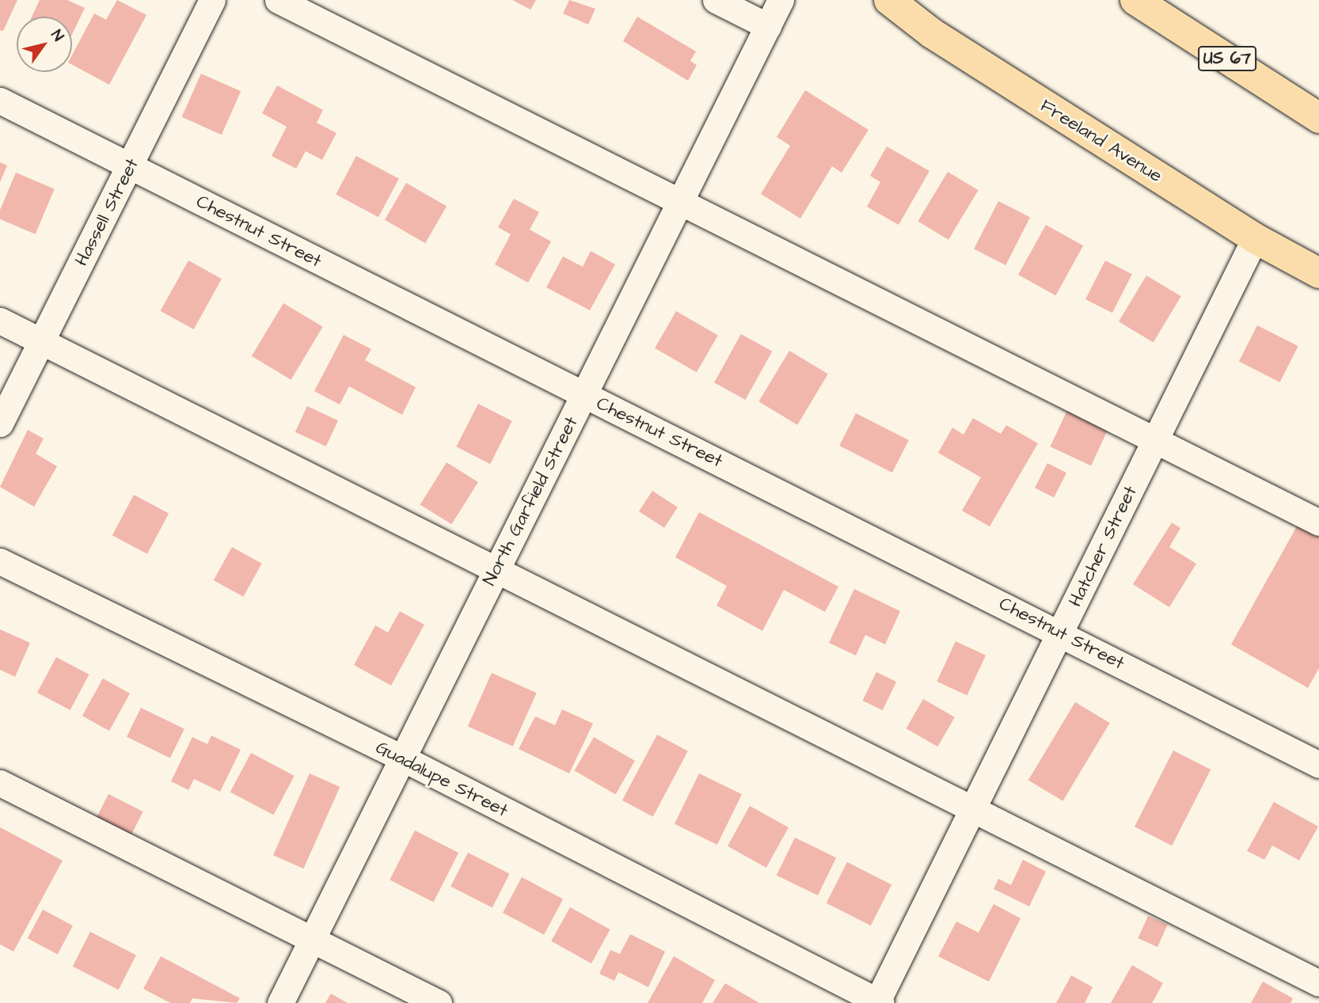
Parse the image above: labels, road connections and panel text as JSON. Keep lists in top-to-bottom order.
{
  "streets": {
    "main road": ["US 67", "Freeland Avenue"],
    "street": [
      "Hassell Street",
      "Chestnut Street",
      "North Garfield Street",
      "Hatcher Street",
      "Guadalupe Street"
    ]
  },
  "crossings": [
    ["Freeland Avenue", "Hatcher Street"],
    ["Hassell Street", "Chestnut Street"],
    ["Chestnut Street", "North Garfield Street"],
    ["Chestnut Street", "Hatcher Street"],
    ["North Garfield Street", "Guadalupe Street"],
    ["Hatcher Street", "Guadalupe Street"]
  ],
  "north": "top right"
}
